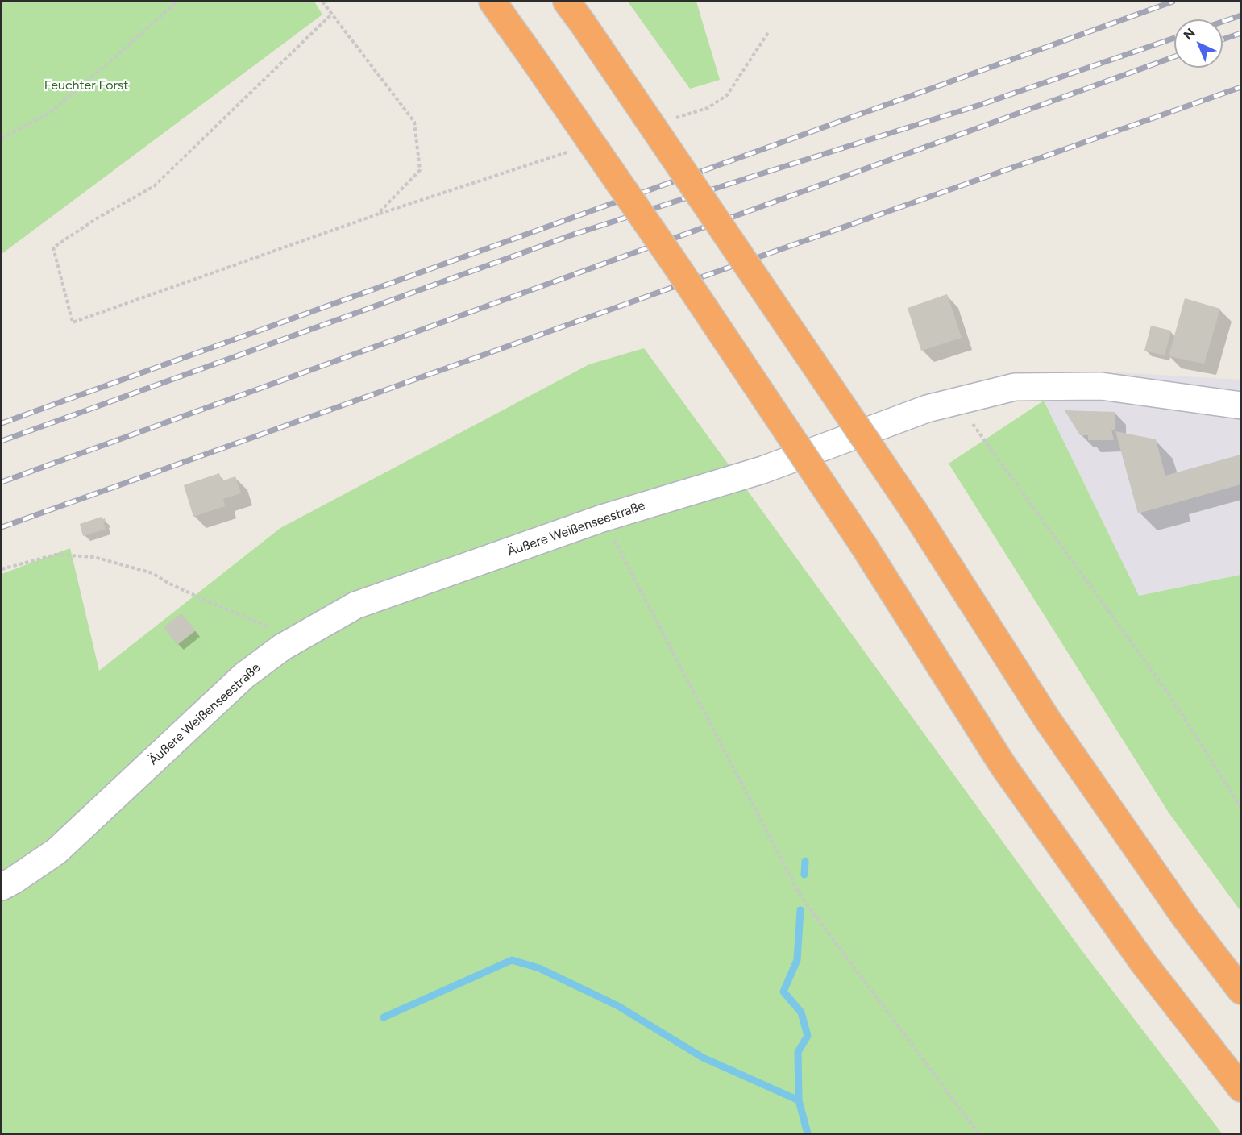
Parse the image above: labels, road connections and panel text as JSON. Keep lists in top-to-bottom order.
{
  "streets": {
    "street": ["Äußere Weißenseestraße"]
  },
  "parks": ["Feuchter Forst"],
  "north": "top left"
}
